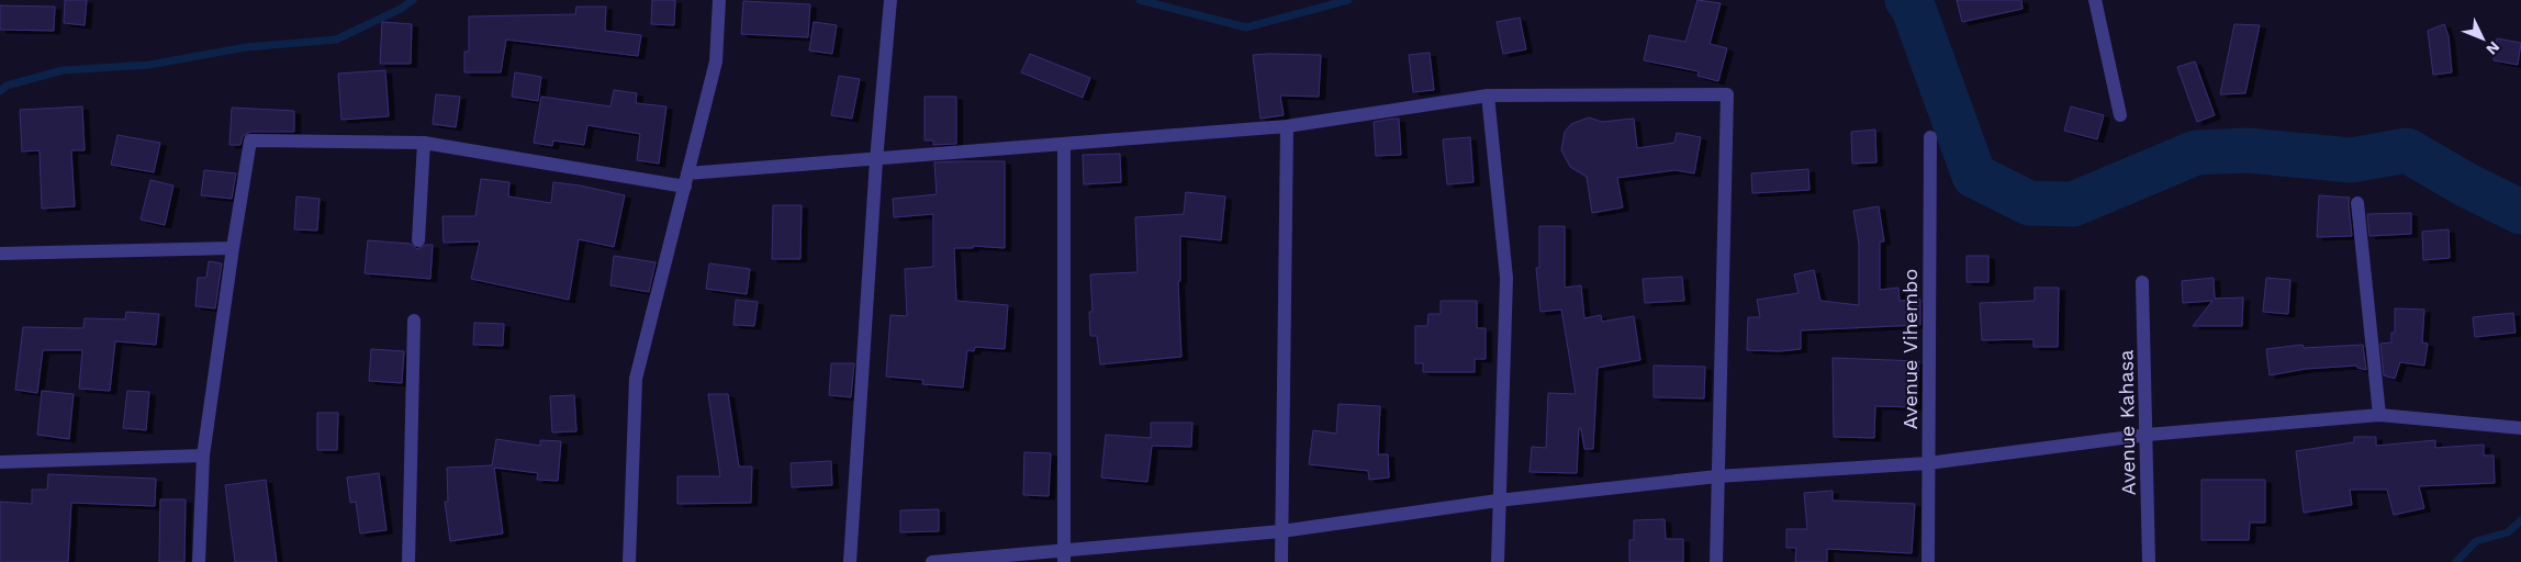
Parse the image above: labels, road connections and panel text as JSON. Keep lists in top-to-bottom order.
{
  "streets": {
    "street": ["Avenue Vihembo", "Avenue Kahasa"]
  },
  "north": "bottom right"
}
